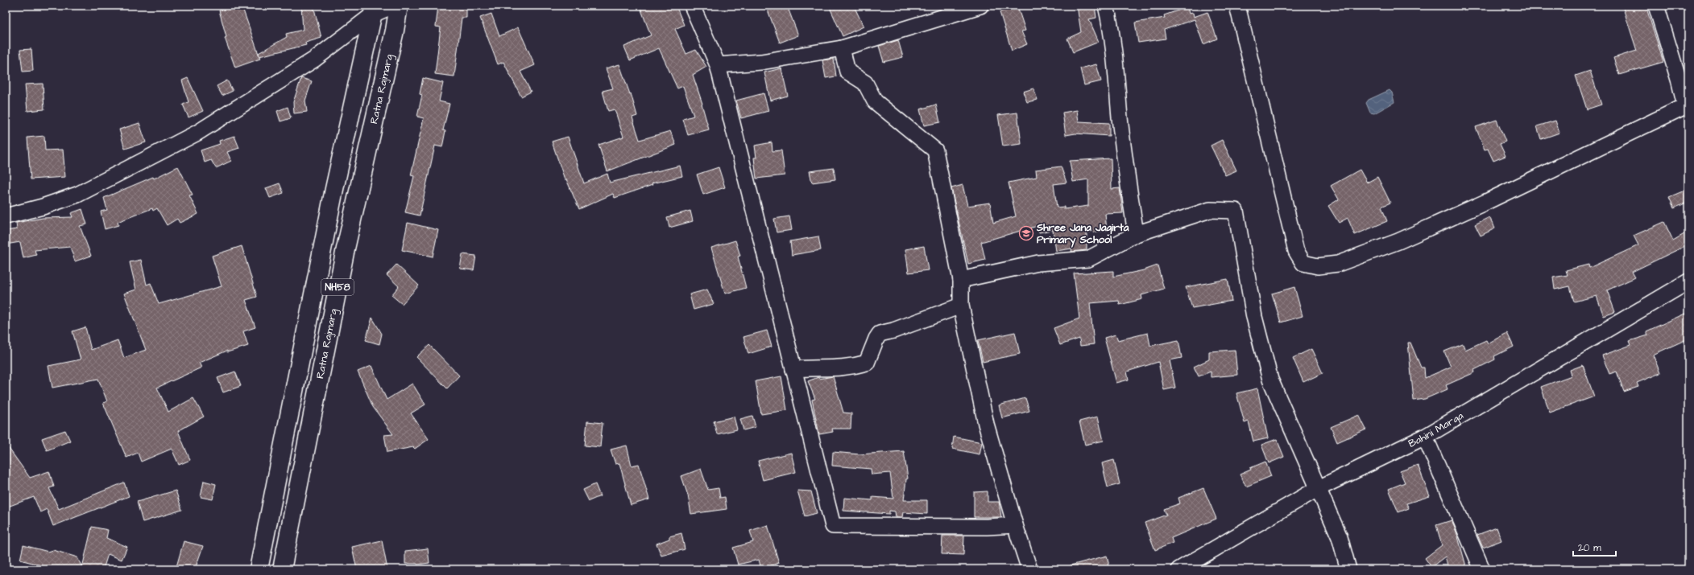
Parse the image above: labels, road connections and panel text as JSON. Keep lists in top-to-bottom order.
{
  "streets": {
    "main road": ["Ratna Rajmarg", "NH58"],
    "street": ["Bahini Marga"]
  },
  "places": {
    "school or university": ["Shree Jana Jagirta Primary School"]
  },
  "scale_bar": "20 m"
}
